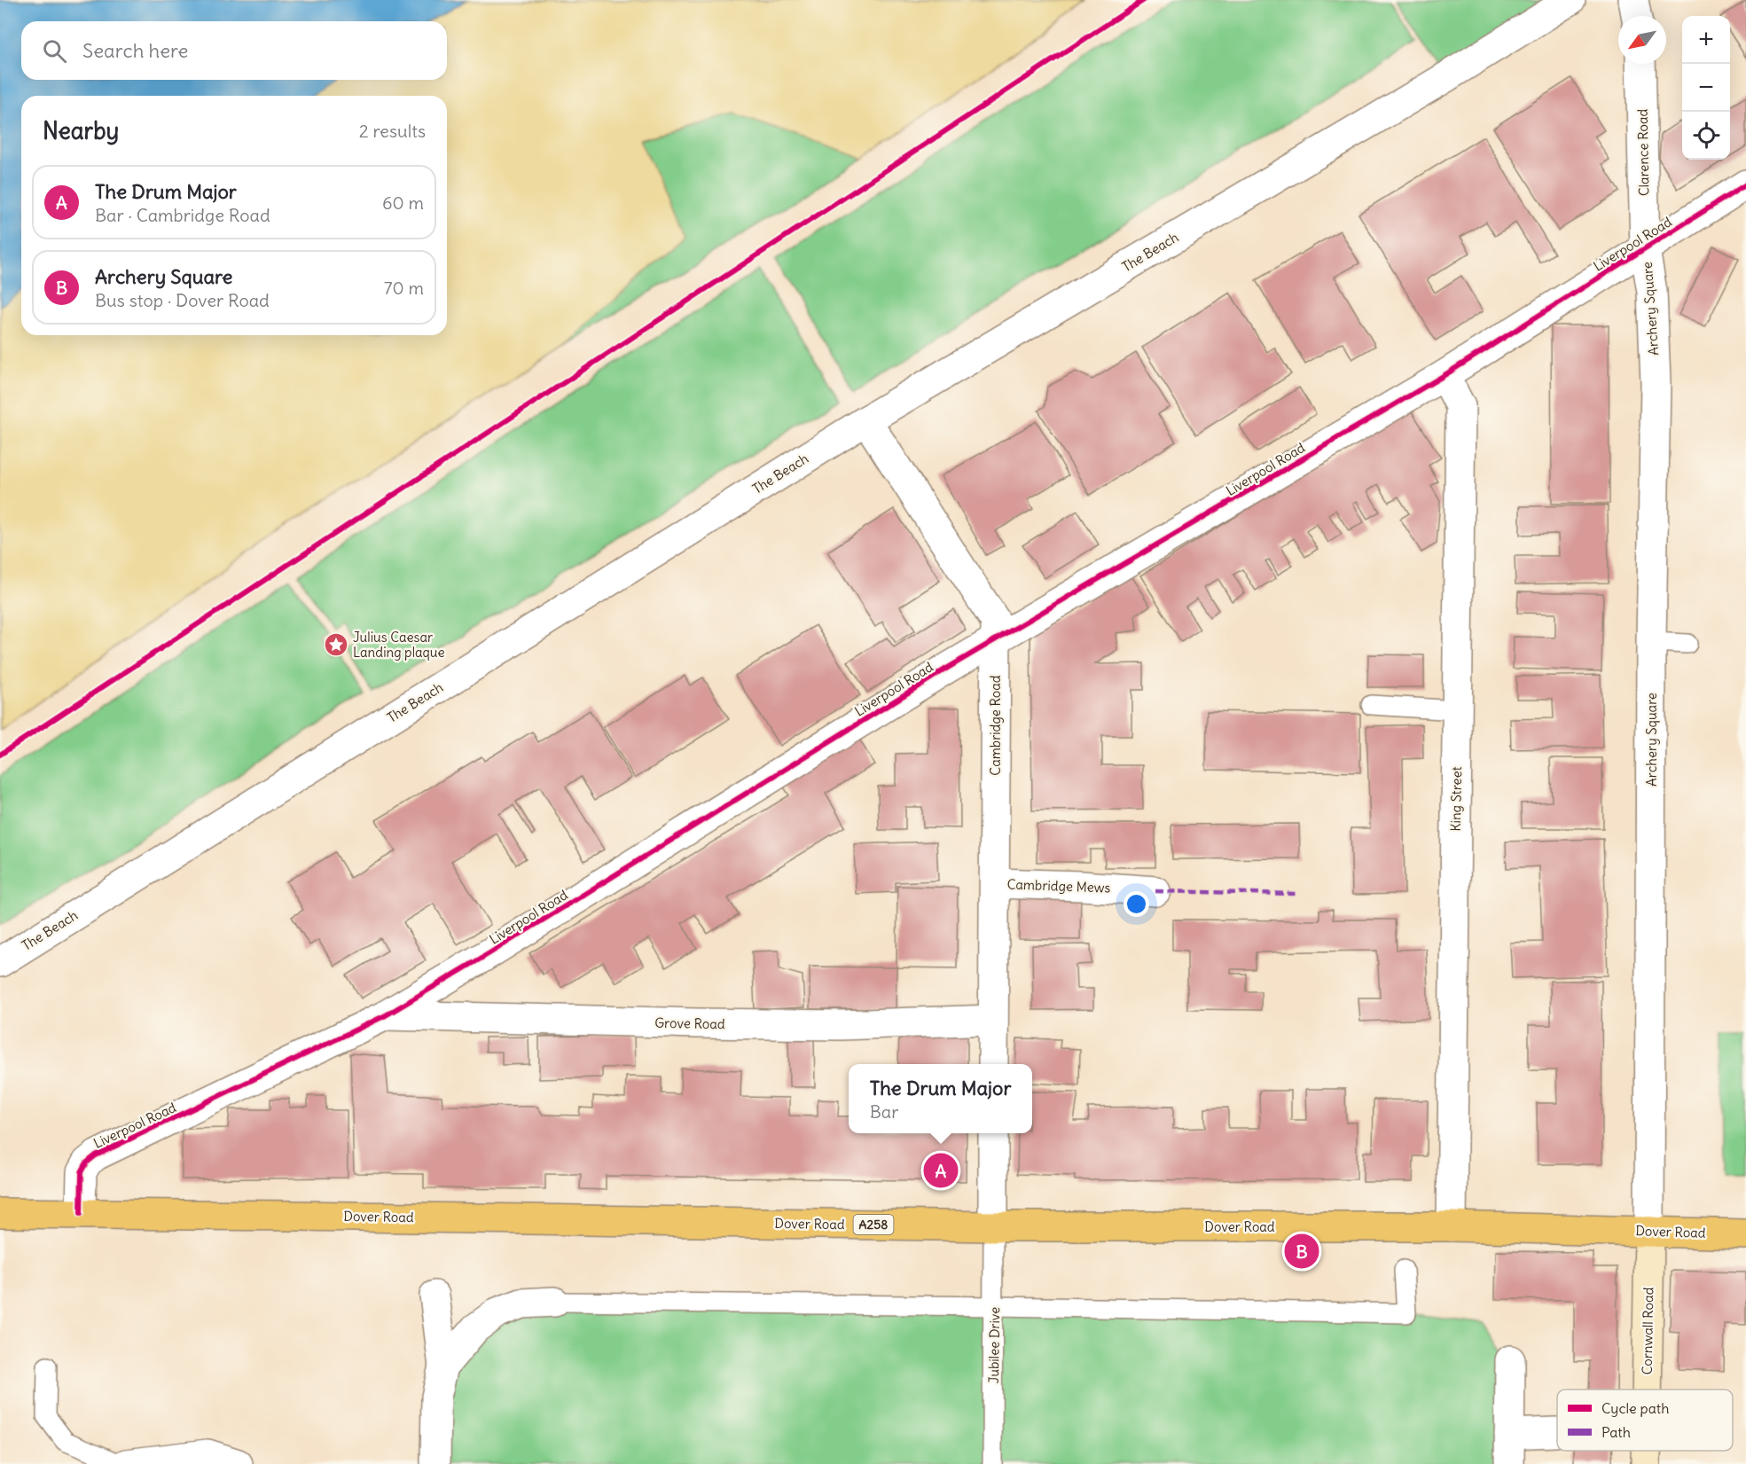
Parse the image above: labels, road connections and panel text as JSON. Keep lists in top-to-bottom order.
{
  "streets": {
    "main road": ["Dover Road", "A258", "Cornwall Road"],
    "street": [
      "Clarence Road",
      "Liverpool Road",
      "The Beach",
      "Archery Square",
      "Cambridge Road",
      "King Street",
      "Cambridge Mews",
      "Grove Road"
    ],
    "lane": ["Jubilee Drive"]
  },
  "crossings": [
    ["Clarence Road", "Liverpool Road"],
    ["Clarence Road", "Archery Square"],
    ["Liverpool Road", "Archery Square"],
    ["Liverpool Road", "Cambridge Road"],
    ["Liverpool Road", "King Street"],
    ["Liverpool Road", "Grove Road"],
    ["Liverpool Road", "Dover Road"],
    ["The Beach", "Cambridge Road"],
    ["Archery Square", "Dover Road"],
    ["Archery Square", "Cornwall Road"],
    ["Cambridge Road", "Cambridge Mews"],
    ["Cambridge Road", "Grove Road"],
    ["King Street", "Dover Road"],
    ["Dover Road", "Cornwall Road"],
    ["Dover Road", "Jubilee Drive"]
  ],
  "places": {
    "place": ["Julius Caesar Landing plaque"]
  },
  "legend": ["Cycle path", "Path"],
  "north": "bottom left",
  "page": {
    "map_buttons": ["+", "−"],
    "search": "Search here",
    "heading": ["Nearby", "2 results"],
    "list": [
      {
        "mark": "A",
        "name": "The Drum Major",
        "note": "Bar · Cambridge Road",
        "value": "60 m"
      },
      {
        "mark": "B",
        "name": "Archery Square",
        "note": "Bus stop · Dover Road",
        "value": "70 m"
      }
    ],
    "popup": ["The Drum Major", "Bar"],
    "pins": ["A", "B"]
  }
}
